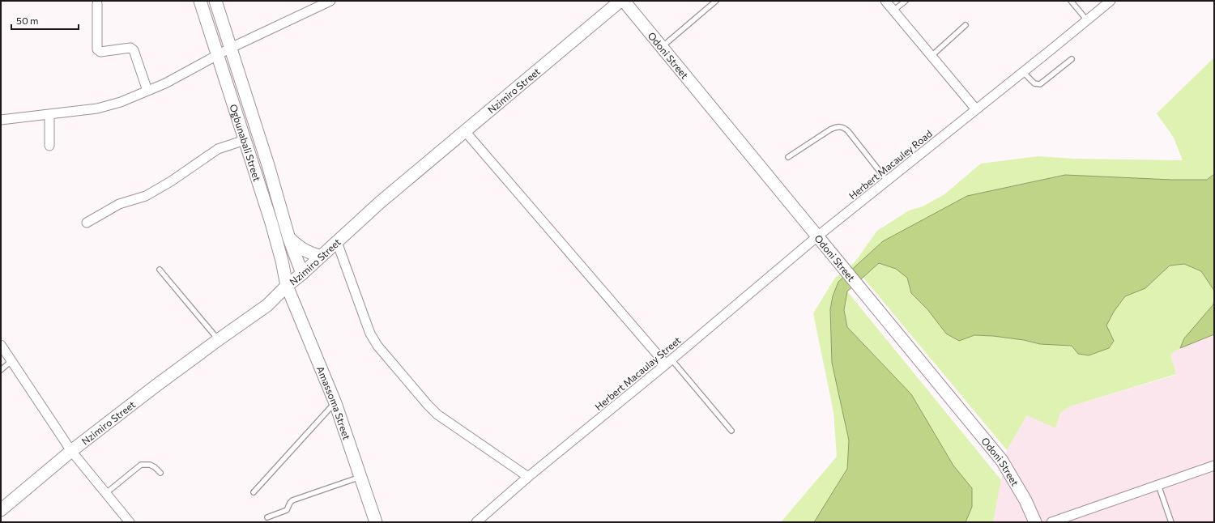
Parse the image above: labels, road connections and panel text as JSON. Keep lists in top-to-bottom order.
{
  "streets": {
    "street": [
      "Odoni Street",
      "Nzimiro Street",
      "Ogbunabali Street",
      "Herbert Macauley Road",
      "Herbert Macaulay Street",
      "Amassoma Street"
    ]
  },
  "crossings": [
    ["Odoni Street", "Herbert Macauley Road"],
    ["Odoni Street", "Herbert Macaulay Street"],
    ["Nzimiro Street", "Ogbunabali Street"],
    ["Nzimiro Street", "Amassoma Street"],
    ["Ogbunabali Street", "Amassoma Street"],
    ["Herbert Macauley Road", "Herbert Macaulay Street"]
  ],
  "scale_bar": "50 m"
}
